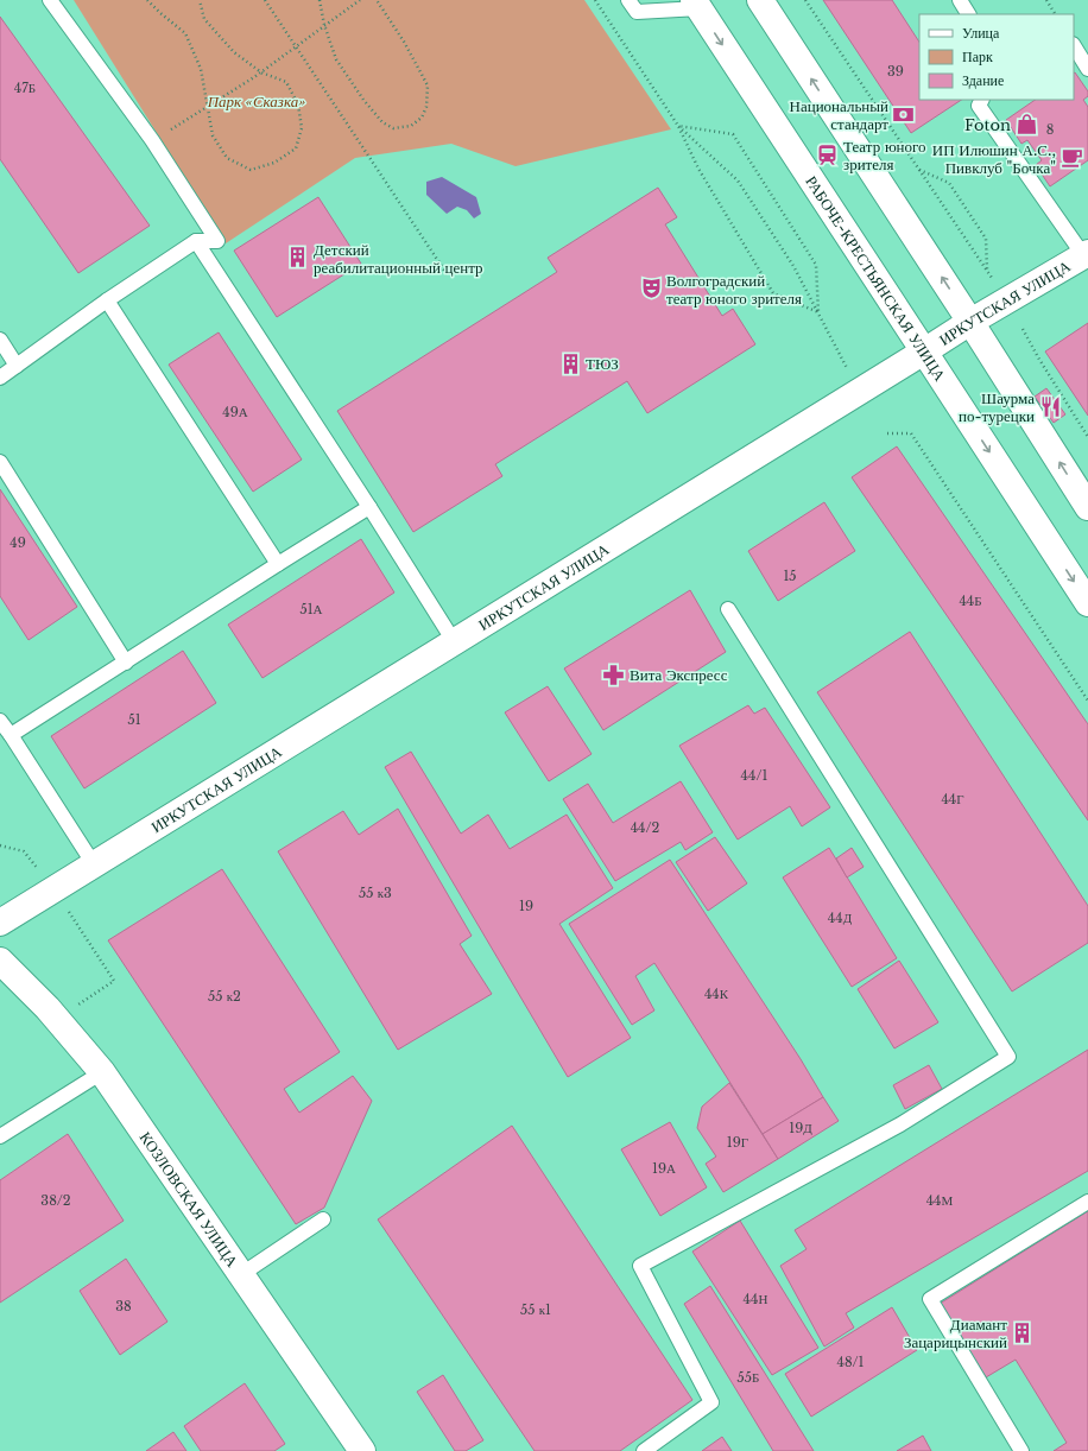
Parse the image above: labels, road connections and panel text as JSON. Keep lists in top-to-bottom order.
{
  "streets": {
    "street": ["РАБОЧЕ-КРЕСТЬЯНСКАЯ УЛИЦА", "ИРКУТСКАЯ УЛИЦА", "КОЗЛОВСКАЯ УЛИЦА"]
  },
  "crossings": [
    ["РАБОЧЕ-КРЕСТЬЯНСКАЯ УЛИЦА", "ИРКУТСКАЯ УЛИЦА"]
  ],
  "parks": ["Парк «Сказка»"],
  "places": {
    "bank": ["Национальный стандарт"],
    "shop": ["Foton"],
    "station": ["Театр юного зрителя"],
    "cafe": ["ИП Илюшин А.С., Пивклуб \"Бочка\""],
    "building": ["Детский реабилитационный центр", "ТЮЗ", "Диамант Зацарицынский"],
    "theatre": ["Волгоградский театр юного зрителя"],
    "restaurant": ["Шаурма по-турецки"],
    "pharmacy": ["Вита Экспресс"]
  },
  "house_numbers": [
    "39",
    "47Б",
    "8",
    "49А",
    "49",
    "15",
    "44Б",
    "51А",
    "51",
    "44/1",
    "44Г",
    "44/2",
    "55 к3",
    "19",
    "44Д",
    "44К",
    "55 к2",
    "19Д",
    "19Г",
    "19А",
    "38/2",
    "44М",
    "44Н",
    "38",
    "55 к1",
    "48/1",
    "55Б"
  ],
  "legend": ["Улица", "Парк", "Здание"]
}
